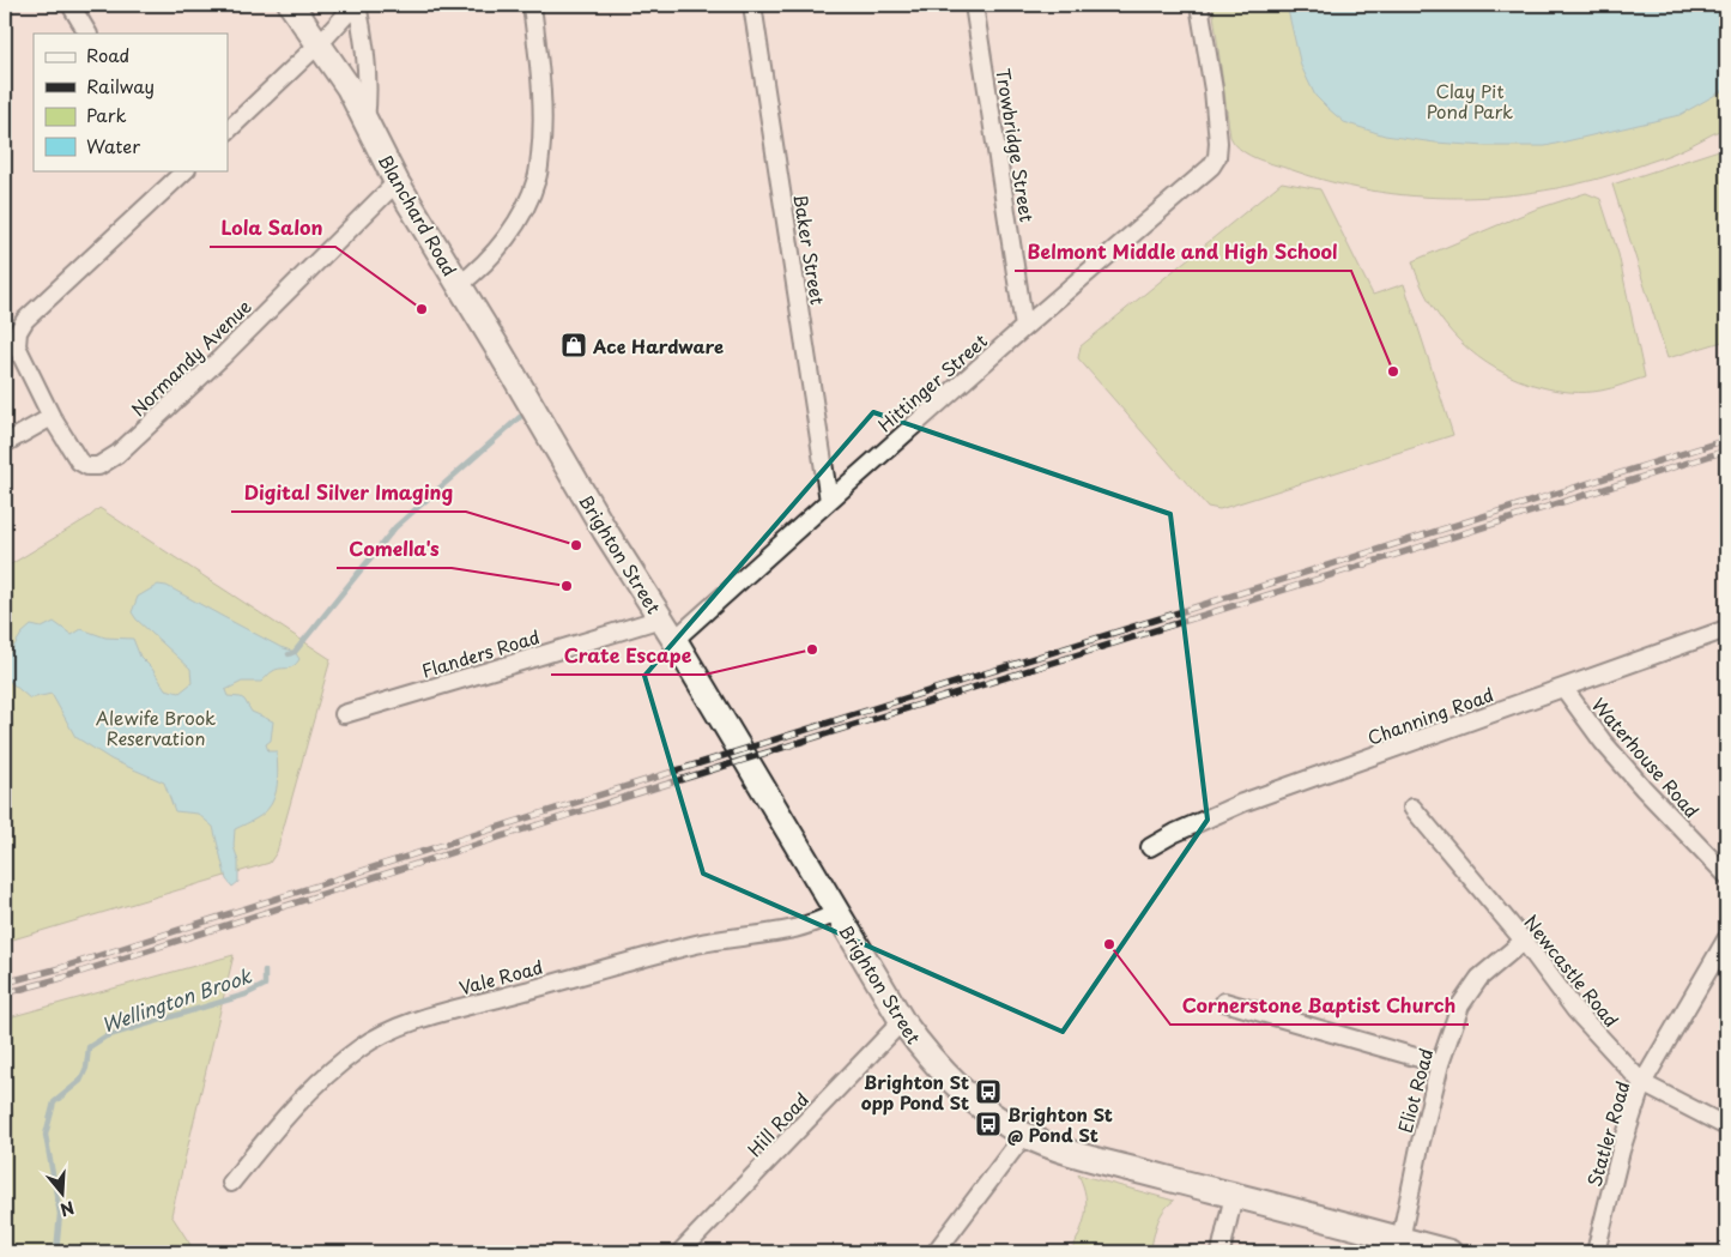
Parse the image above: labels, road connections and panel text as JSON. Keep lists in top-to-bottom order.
{
  "streets": {
    "main road": ["Blanchard Road", "Brighton Street"],
    "street": [
      "Trowbridge Street",
      "Baker Street",
      "Normandy Avenue",
      "Hittinger Street",
      "Flanders Road",
      "Channing Road",
      "Waterhouse Road",
      "Newcastle Road",
      "Vale Road",
      "Eliot Road",
      "Hill Road",
      "Statler Road"
    ]
  },
  "crossings": [
    ["Trowbridge Street", "Hittinger Street"],
    ["Blanchard Road", "Normandy Avenue"],
    ["Blanchard Road", "Brighton Street"],
    ["Baker Street", "Hittinger Street"],
    ["Hittinger Street", "Brighton Street"],
    ["Brighton Street", "Flanders Road"],
    ["Brighton Street", "Vale Road"],
    ["Brighton Street", "Eliot Road"],
    ["Brighton Street", "Hill Road"],
    ["Channing Road", "Waterhouse Road"],
    ["Newcastle Road", "Eliot Road"],
    ["Newcastle Road", "Statler Road"]
  ],
  "water": ["Wellington Brook"],
  "parks": ["Clay Pit Pond Park", "Alewife Brook Reservation"],
  "places": {
    "other": [
      "Lola Salon",
      "Belmont Middle and High School",
      "Digital Silver Imaging",
      "Comella's",
      "Crate Escape",
      "Cornerstone Baptist Church"
    ],
    "shop": ["Ace Hardware"],
    "bus stop": ["Brighton St opp Pond St", "Brighton St @ Pond St"]
  },
  "legend": [
    "Road",
    "Railway",
    "Park",
    "Water"
  ],
  "north": "bottom"
}
